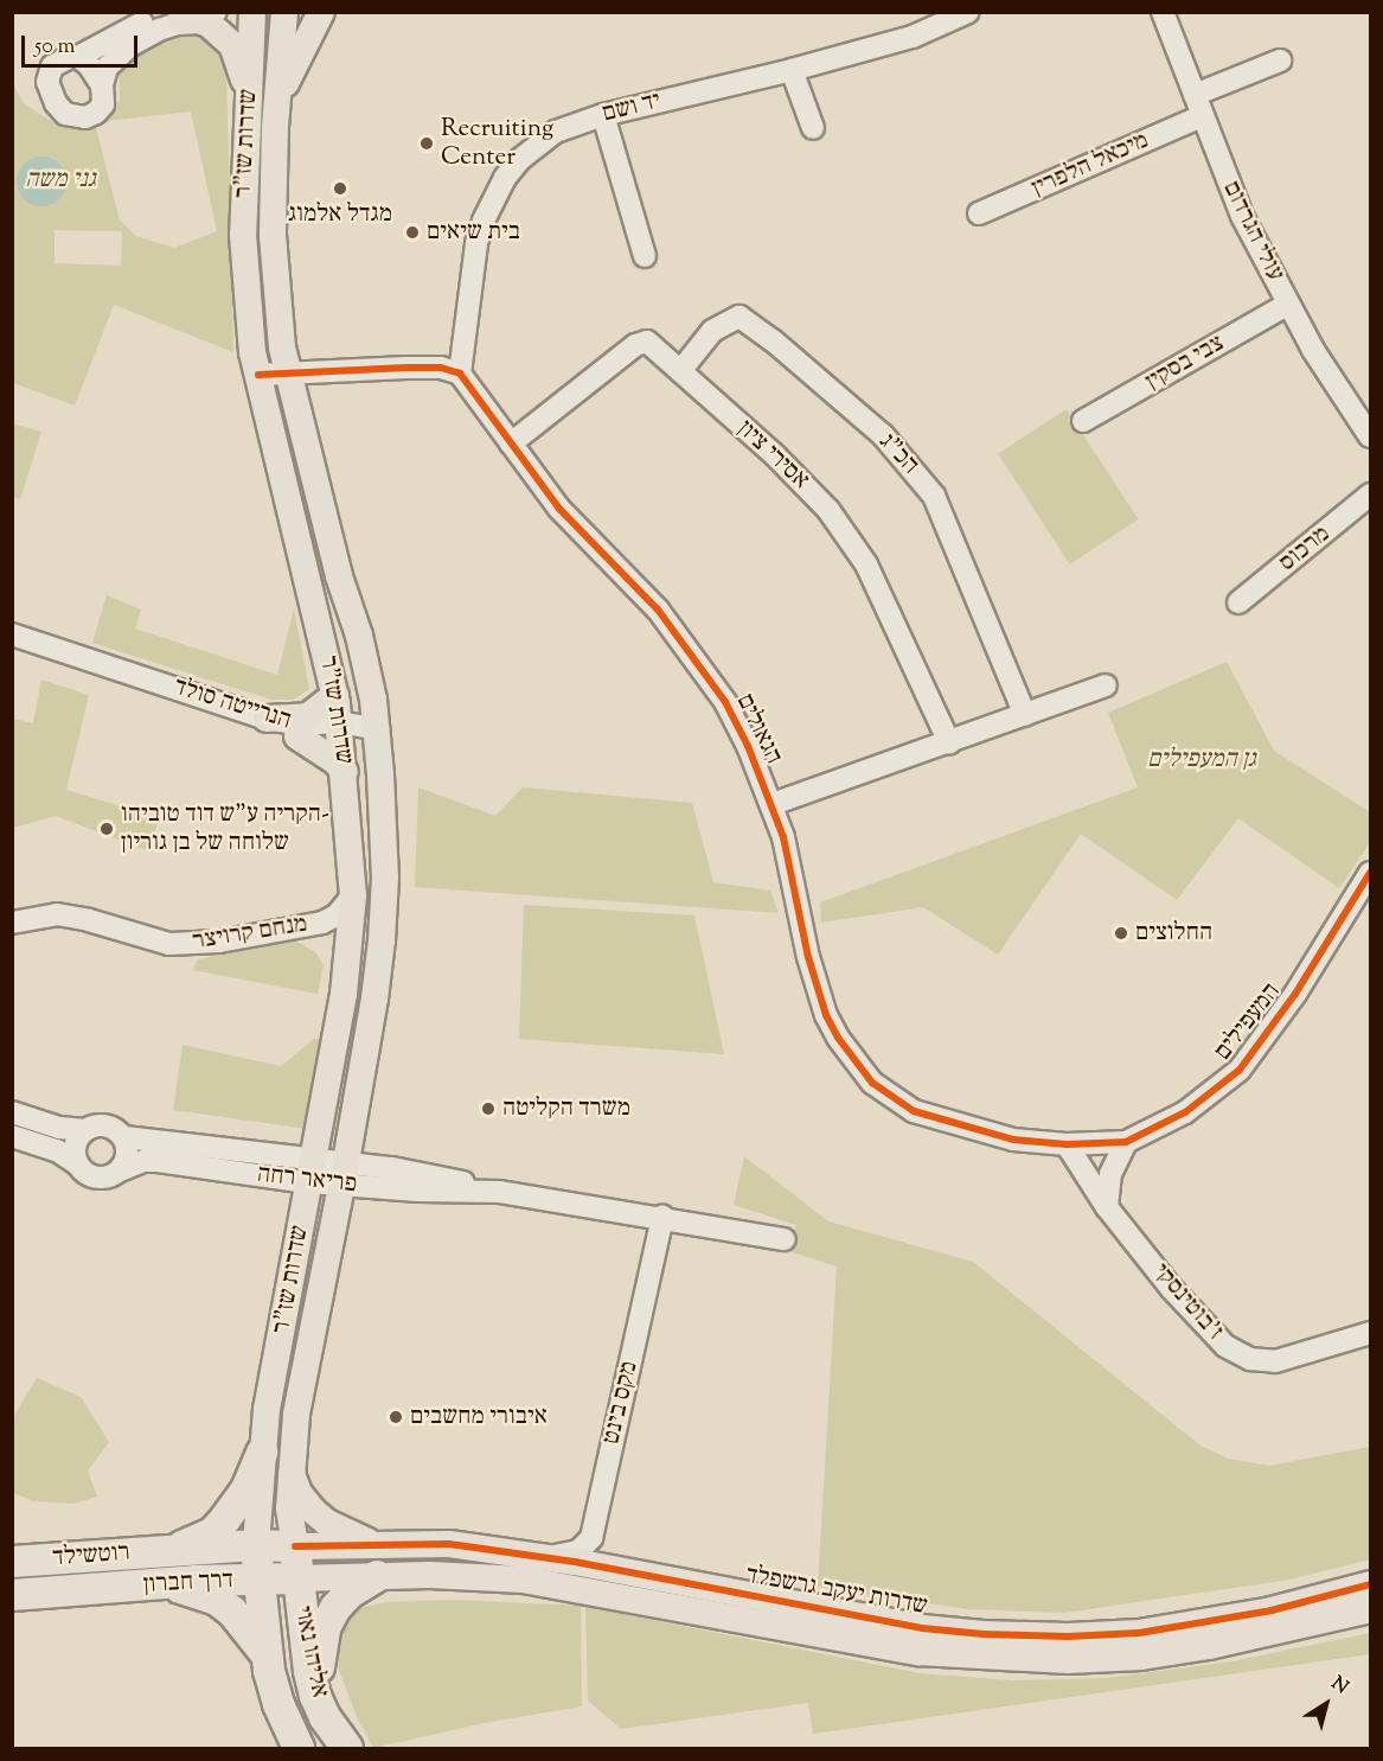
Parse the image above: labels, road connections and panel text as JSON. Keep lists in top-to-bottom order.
{
  "streets": {
    "highway": [
      "שדרות שז\"ר",
      "רוטשילד",
      "דרך חברון",
      "אליהו נאוי"
    ],
    "main road": ["שדרות יעקב גרשפלד"],
    "street": [
      "יד ושם",
      "מיכאל הלפרין",
      "עולי הגרדום",
      "צבי בסקין",
      "הכ\"ג",
      "אסירי ציון",
      "מרכוס",
      "הנרייטה סולד",
      "הגאולים",
      "מנחם קרויצר",
      "המעפילים",
      "פריאר רחה",
      "ז'בוטינסקי",
      "מקס בינט"
    ]
  },
  "crossings": [
    ["יד ושם", "הגאולים"],
    ["שדרות שז\"ר", "הנרייטה סולד"],
    ["שדרות שז\"ר", "מנחם קרויצר"],
    ["שדרות שז\"ר", "פריאר רחה"],
    ["שדרות שז\"ר", "דרך חברון"],
    ["שדרות שז\"ר", "שדרות יעקב גרשפלד"],
    ["שדרות שז\"ר", "אליהו נאוי"],
    ["מיכאל הלפרין", "עולי הגרדום"],
    ["עולי הגרדום", "צבי בסקין"],
    ["הכ\"ג", "אסירי ציון"],
    ["אסירי ציון", "הגאולים"],
    ["הגאולים", "המעפילים"],
    ["הגאולים", "ז'בוטינסקי"],
    ["המעפילים", "ז'בוטינסקי"],
    ["פריאר רחה", "מקס בינט"],
    ["מקס בינט", "שדרות יעקב גרשפלד"],
    ["רוטשילד", "דרך חברון"],
    ["דרך חברון", "שדרות יעקב גרשפלד"],
    ["דרך חברון", "אליהו נאוי"],
    ["שדרות יעקב גרשפלד", "אליהו נאוי"]
  ],
  "parks": ["גני משה", "גן המעפילים"],
  "places": [
    "Recruiting Center",
    "מגדל אלמוג",
    "בית שיאים",
    "הקריה ע\"ש דוד טוביהו- שלוחה של בן גוריון",
    "החלוצים",
    "משרד הקליטה",
    "איבורי מחשבים"
  ],
  "scale_bar": "50 m",
  "north": "top right"
}
